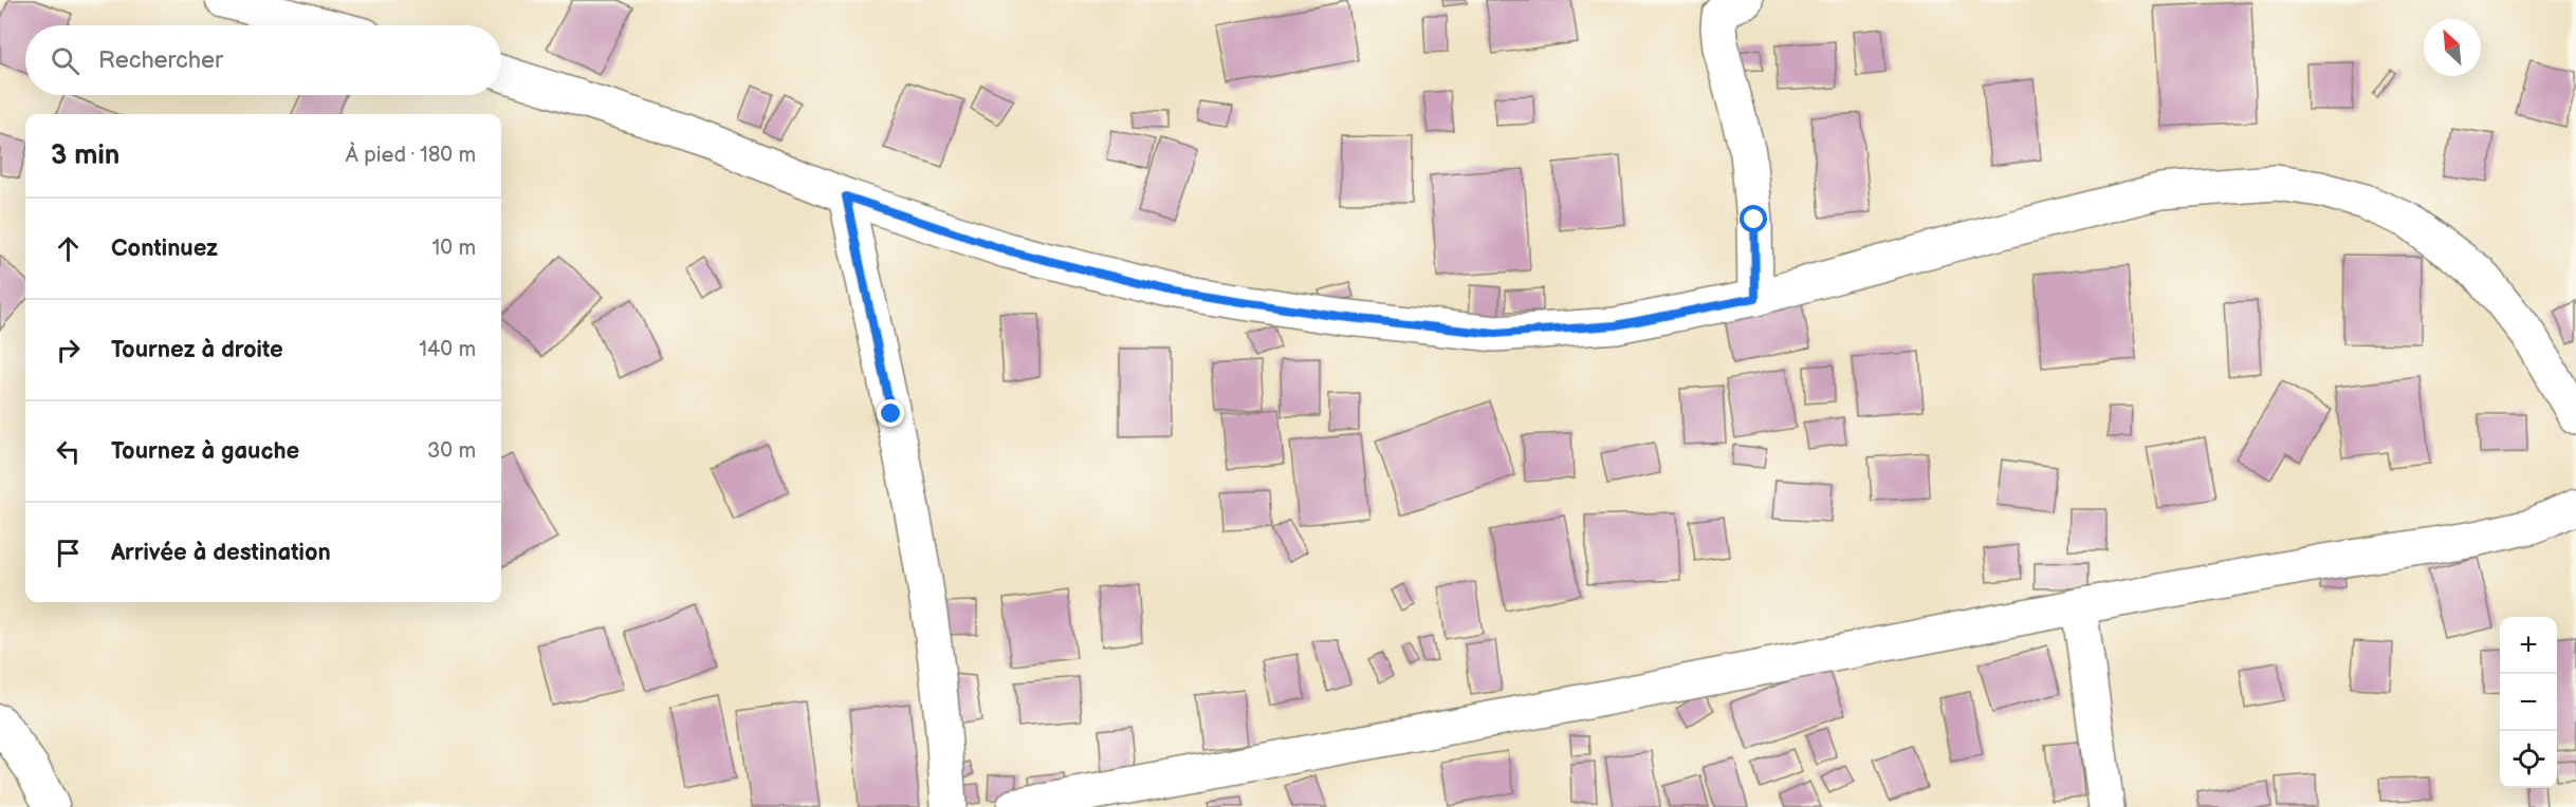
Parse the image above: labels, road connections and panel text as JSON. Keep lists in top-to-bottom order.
{
  "north": "top left",
  "page": {
    "search": "Rechercher",
    "heading": ["3 min", "À pied · 180 m"],
    "list": [
      ["Continuez", "10 m"],
      ["Tournez à droite", "140 m"],
      ["Tournez à gauche", "30 m"],
      "Arrivée à destination"
    ],
    "map_buttons": ["+", "−"]
  }
}
